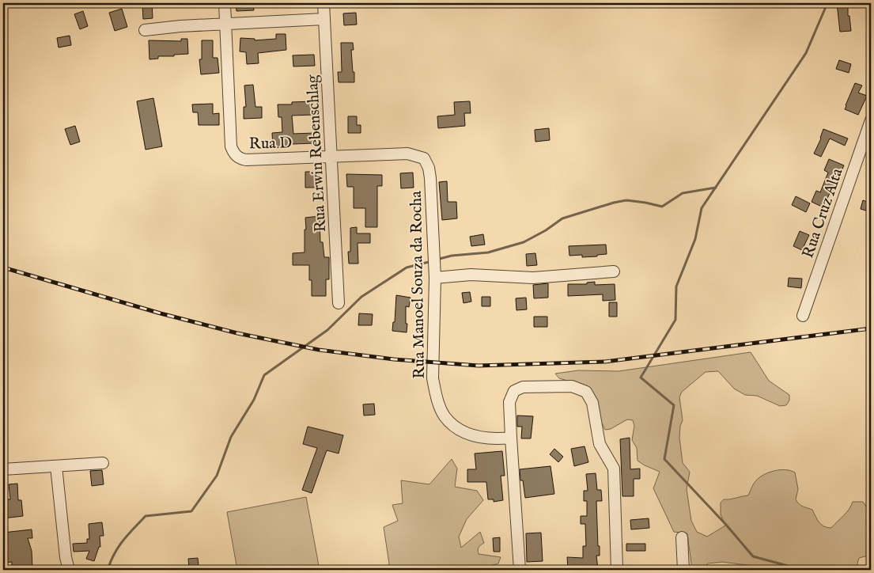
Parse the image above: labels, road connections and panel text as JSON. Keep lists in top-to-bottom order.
{
  "streets": {
    "street": [
      "Rua D",
      "Rua Erwin Rebenschlag",
      "Rua Cruz Alta",
      "Rua Manoel Souza da Rocha"
    ]
  },
  "crossings": [
    ["Rua D", "Rua Erwin Rebenschlag"],
    ["Rua D", "Rua Manoel Souza da Rocha"],
    ["Rua Erwin Rebenschlag", "Rua Manoel Souza da Rocha"]
  ]
}
